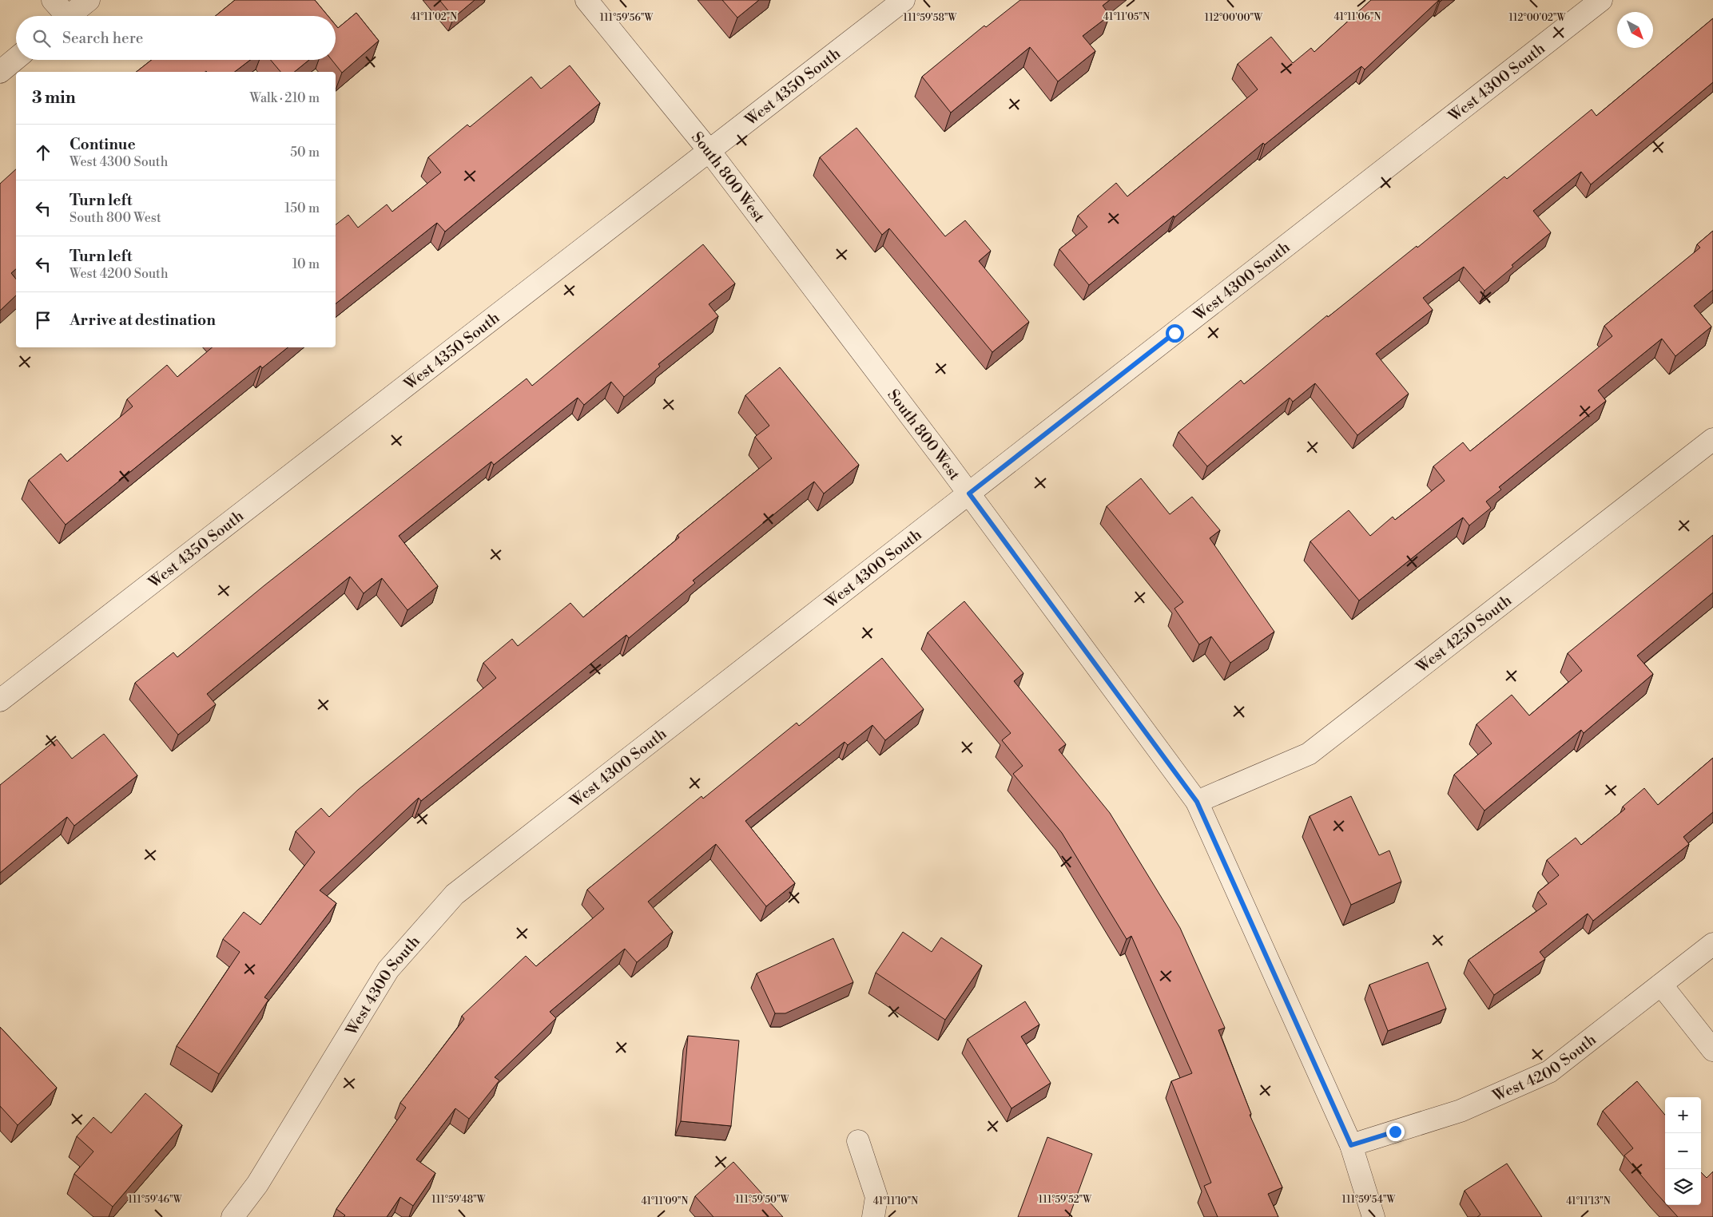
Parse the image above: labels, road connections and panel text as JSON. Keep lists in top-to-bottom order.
{
  "streets": {
    "street": [
      "West 4300 South",
      "West 4350 South",
      "South 800 West",
      "West 4250 South",
      "West 4200 South"
    ]
  },
  "crossings": [
    ["West 4300 South", "South 800 West"],
    ["West 4350 South", "South 800 West"],
    ["South 800 West", "West 4250 South"],
    ["South 800 West", "West 4200 South"]
  ],
  "north": "bottom right",
  "page": {
    "search": "Search here",
    "heading": ["3 min", "Walk · 210 m"],
    "list": [
      ["Continue", "West 4300 South", "50 m"],
      ["Turn left", "South 800 West", "150 m"],
      ["Turn left", "West 4200 South", "10 m"],
      "Arrive at destination"
    ],
    "map_buttons": ["+", "−"]
  },
  "coordinates": [
    "41°11'02\"N",
    "41°11'05\"N",
    "41°11'06\"N",
    "111°59'58\"W",
    "112°00'00\"W",
    "111°59'56\"W",
    "112°00'02\"W",
    "111°59'46\"W",
    "111°59'48\"W",
    "111°59'50\"W",
    "111°59'52\"W",
    "111°59'54\"W",
    "41°11'09\"N",
    "41°11'10\"N",
    "41°11'13\"N"
  ]
}
